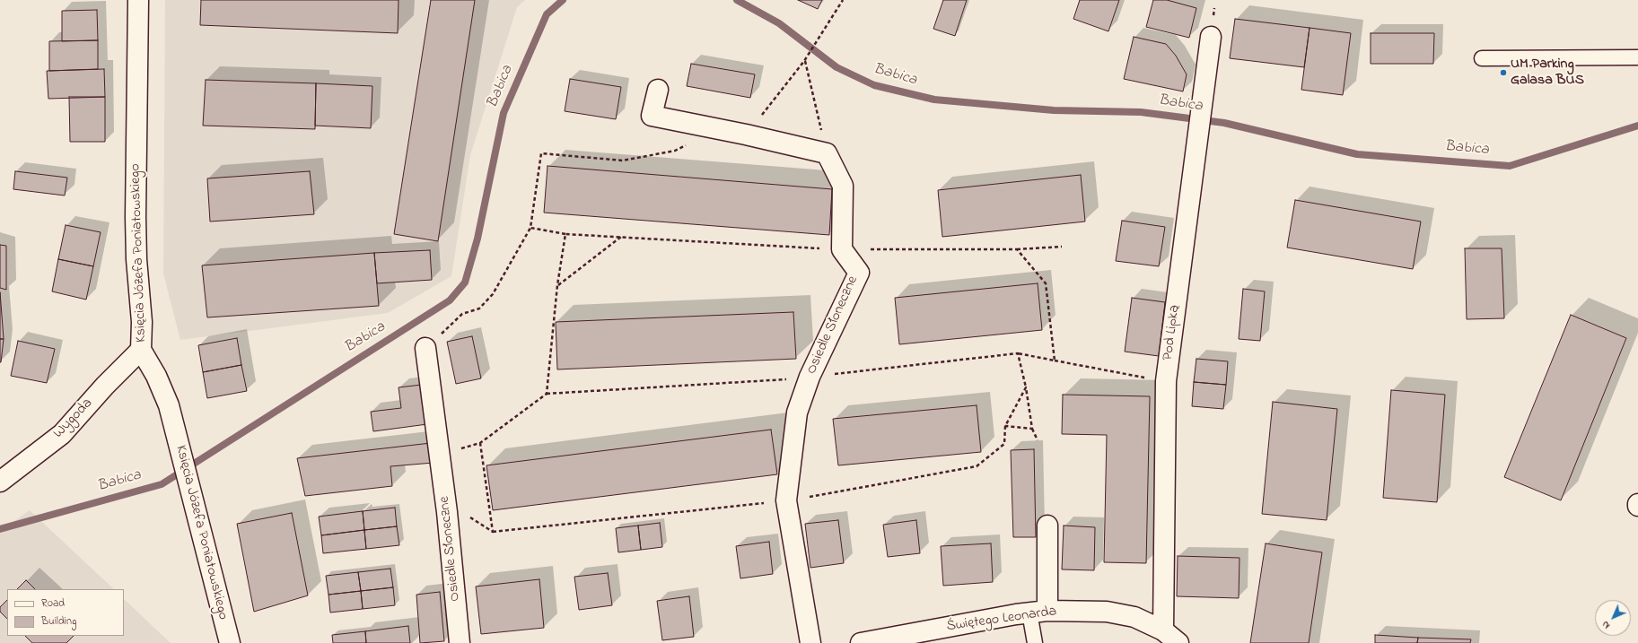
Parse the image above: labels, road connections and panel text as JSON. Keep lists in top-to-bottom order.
{
  "streets": {
    "street": [
      "Księcia Józefa Poniatowskiego",
      "Osiedle Słoneczne",
      "Pod Lipką",
      "Wygoda",
      "Świętego Leonarda"
    ]
  },
  "crossings": [
    ["Księcia Józefa Poniatowskiego", "Wygoda"],
    ["Pod Lipką", "Świętego Leonarda"]
  ],
  "water": ["Babica"],
  "places": ["UM Parking Galasa BUS"],
  "legend": ["Road", "Building"],
  "north": "bottom left"
}
